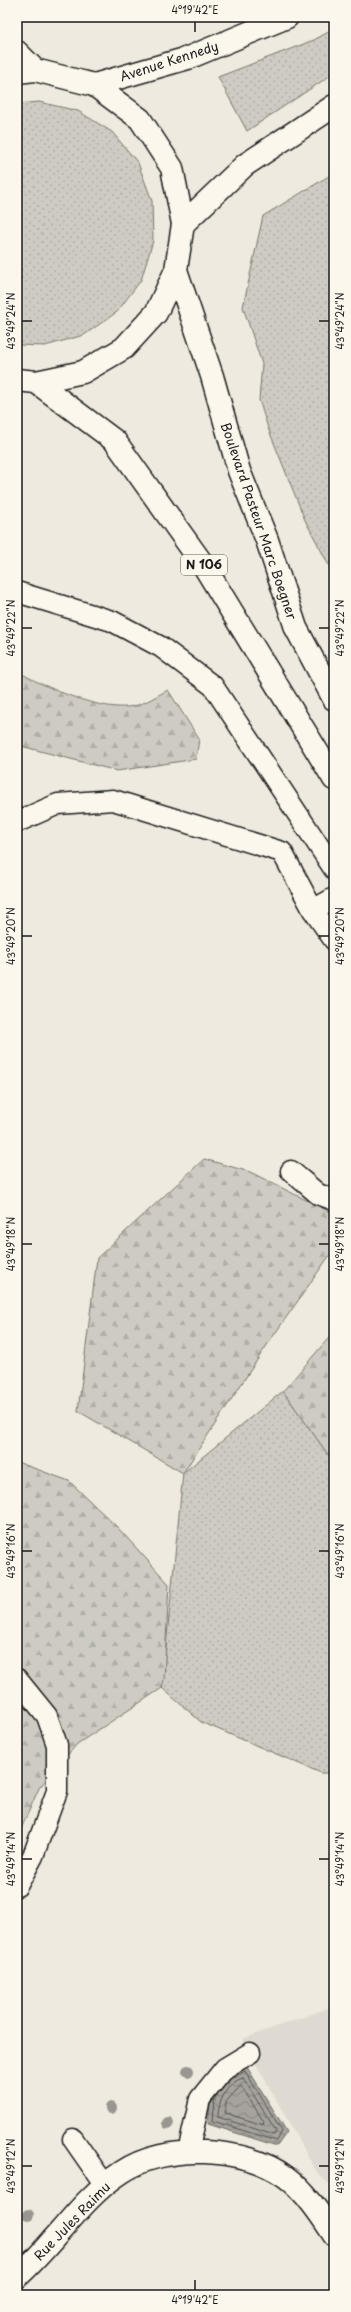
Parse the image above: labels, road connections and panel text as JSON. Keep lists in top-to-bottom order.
{
  "streets": {
    "main road": [
      "Avenue Kennedy",
      "Boulevard Pasteur Marc Boegner",
      "N 106",
      "Rue Jules Raimu"
    ]
  },
  "coordinates": [
    "4°19'42\"E",
    "43°49'24\"N",
    "43°49'22\"N",
    "43°49'20\"N",
    "43°49'18\"N",
    "43°49'16\"N",
    "43°49'14\"N",
    "43°49'12\"N"
  ]
}
